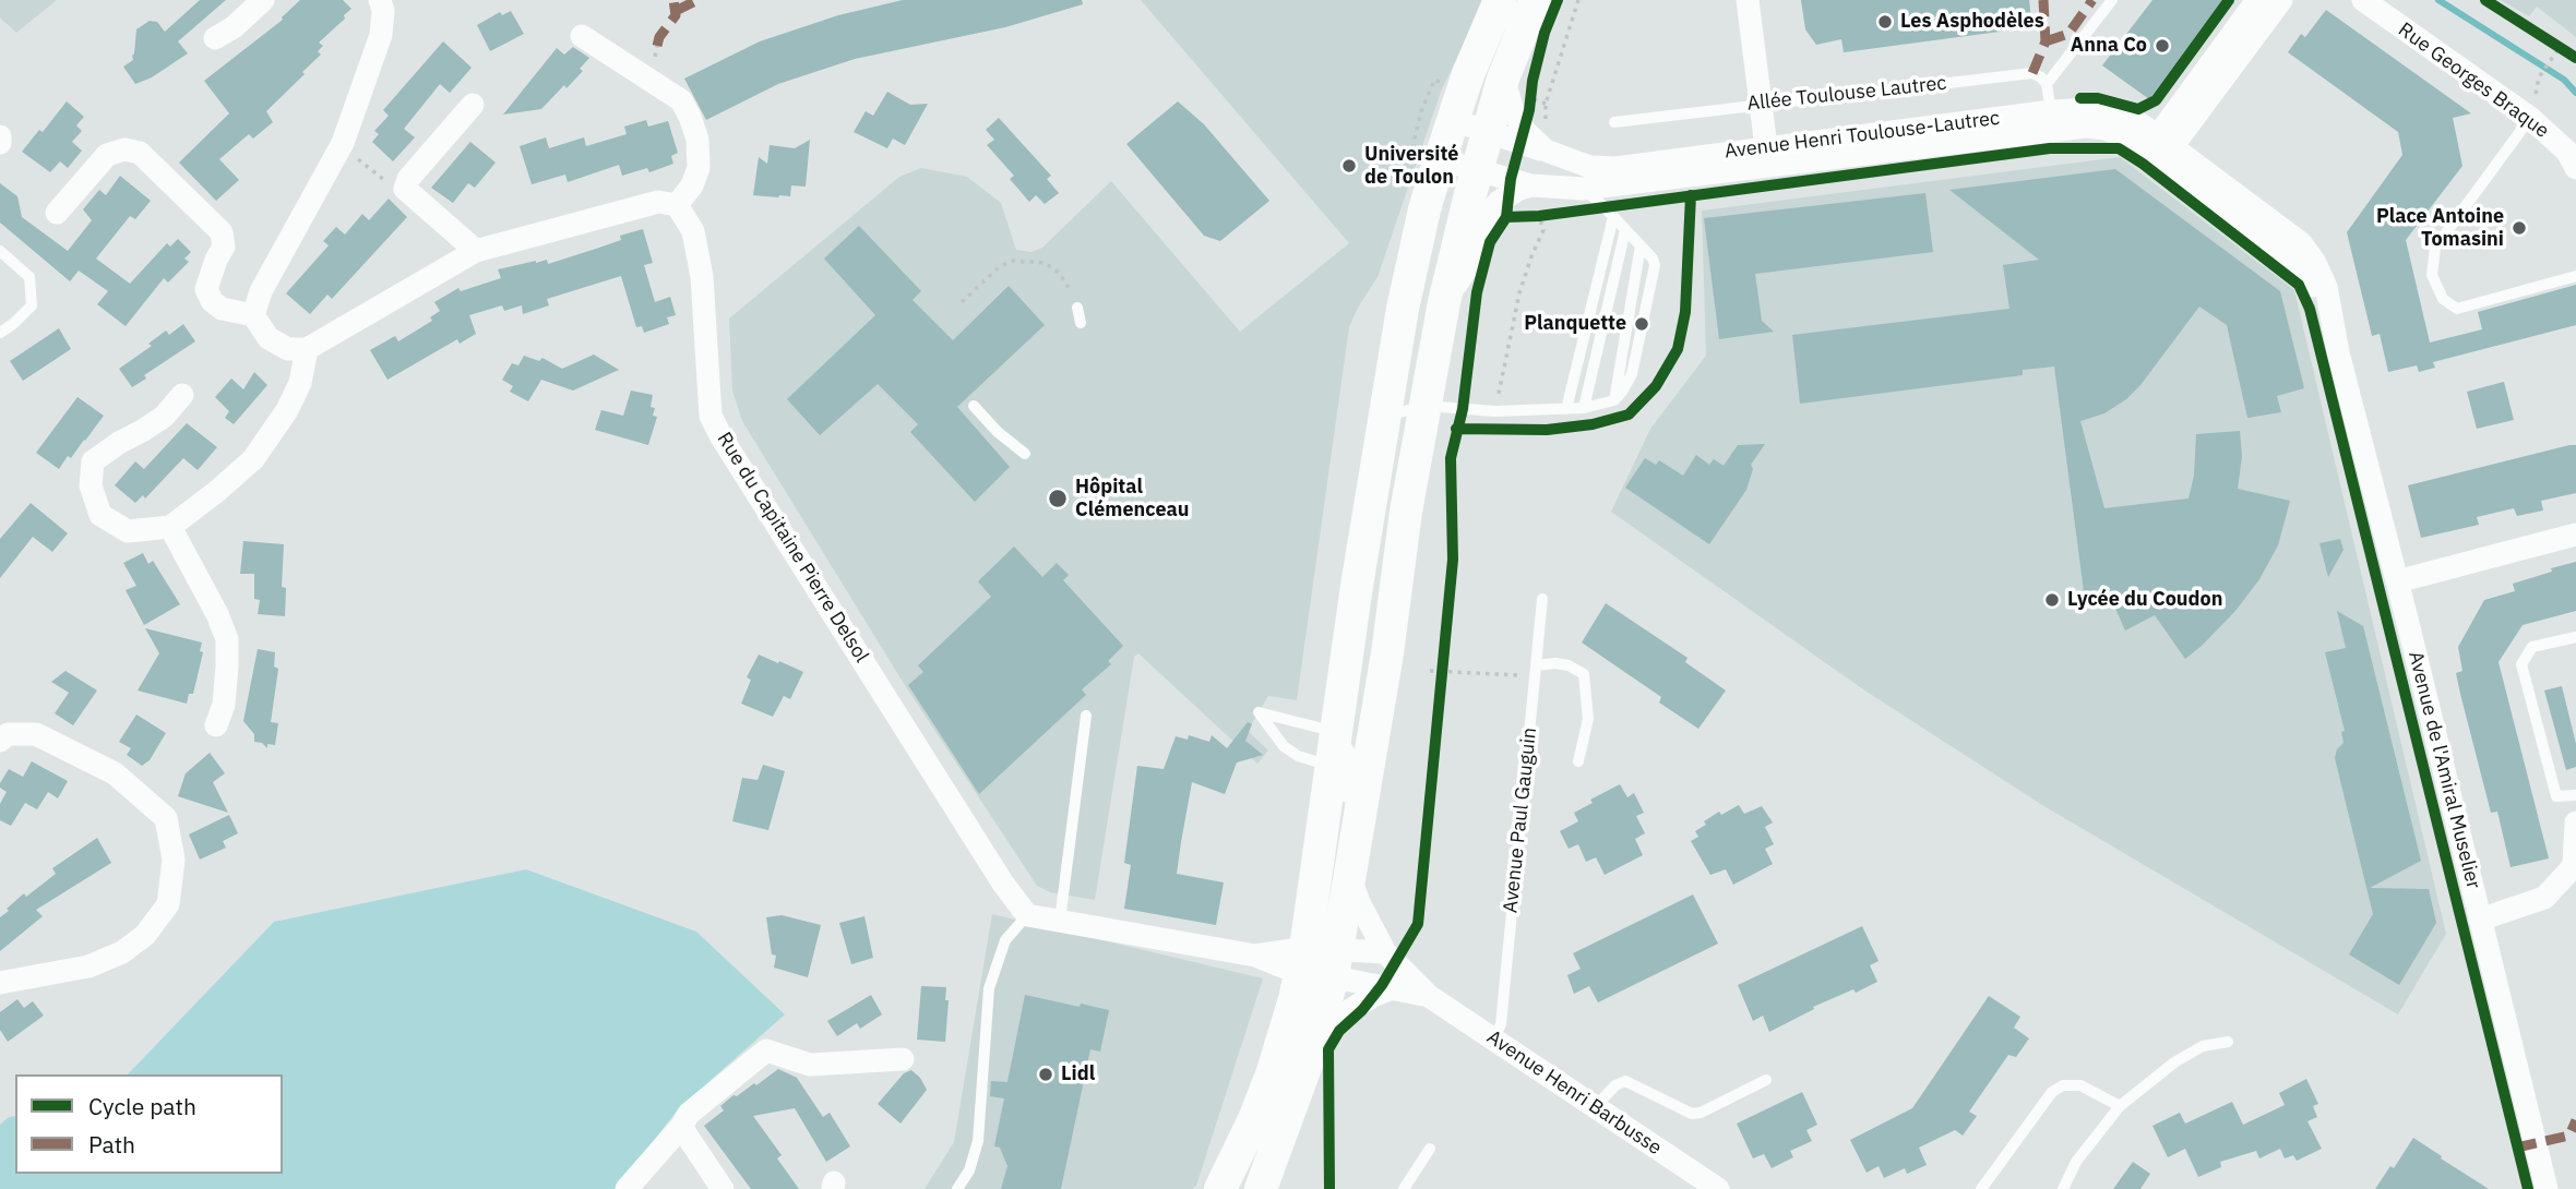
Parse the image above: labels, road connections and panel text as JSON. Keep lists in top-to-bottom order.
{
  "streets": {
    "street": [
      "Rue Georges Braque",
      "Avenue Henri Toulouse-Lautrec",
      "Rue du Capitaine Pierre Delsol",
      "Avenue de l'Amiral Muselier",
      "Avenue Henri Barbusse"
    ],
    "lane": ["Allée Toulouse Lautrec", "Avenue Paul Gauguin"]
  },
  "crossings": [
    ["Avenue Henri Toulouse-Lautrec", "Avenue de l'Amiral Muselier"],
    ["Avenue Paul Gauguin", "Avenue Henri Barbusse"]
  ],
  "places": [
    "Les Asphodèles",
    "Anna Co",
    "Université de Toulon",
    "Place Antoine Tomasini",
    "Planquette",
    "Hôpital Clémenceau",
    "Lycée du Coudon",
    "Lidl"
  ],
  "legend": ["Cycle path", "Path"]
}
